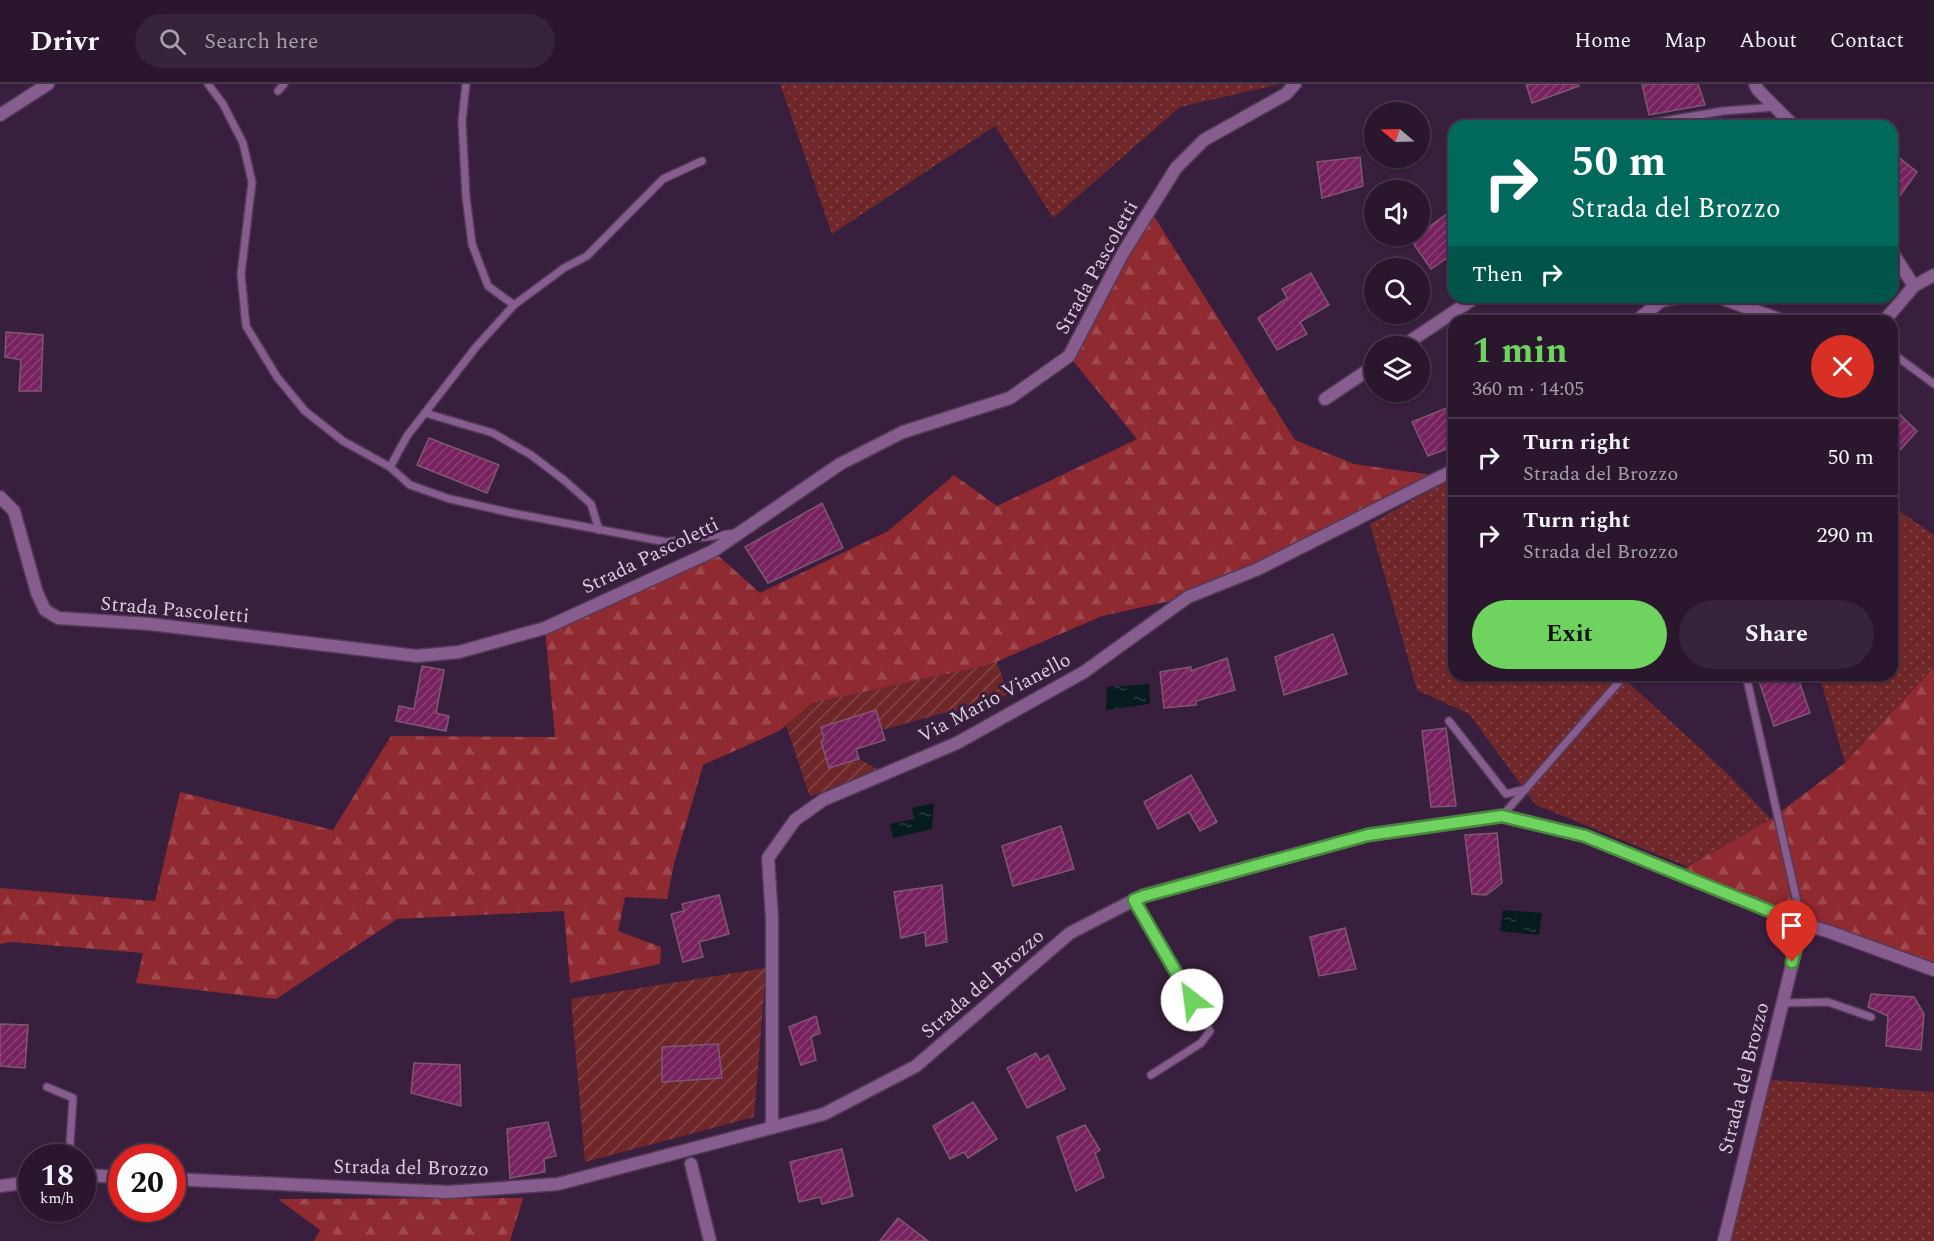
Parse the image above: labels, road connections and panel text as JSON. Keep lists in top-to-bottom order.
{
  "streets": {
    "street": ["Strada Pascoletti", "Via Mario Vianello", "Strada del Brozzo"]
  },
  "crossings": [
    ["Via Mario Vianello", "Strada del Brozzo"]
  ],
  "north": "left",
  "page": {
    "header": "Drivr",
    "search": "Search here",
    "nav": [
      "Home",
      "Map",
      "About",
      "Contact"
    ],
    "turn": ["50 m", "Strada del Brozzo"],
    "then": "Then",
    "heading": ["1 min", "360 m · 14:05"],
    "list": [
      {
        "name": "Turn right",
        "note": "Strada del Brozzo",
        "value": "50 m"
      },
      {
        "name": "Turn right",
        "note": "Strada del Brozzo",
        "value": "290 m"
      }
    ],
    "buttons": ["Exit", "Share"],
    "speed": "18 km/h",
    "limit": "20"
  }
}
